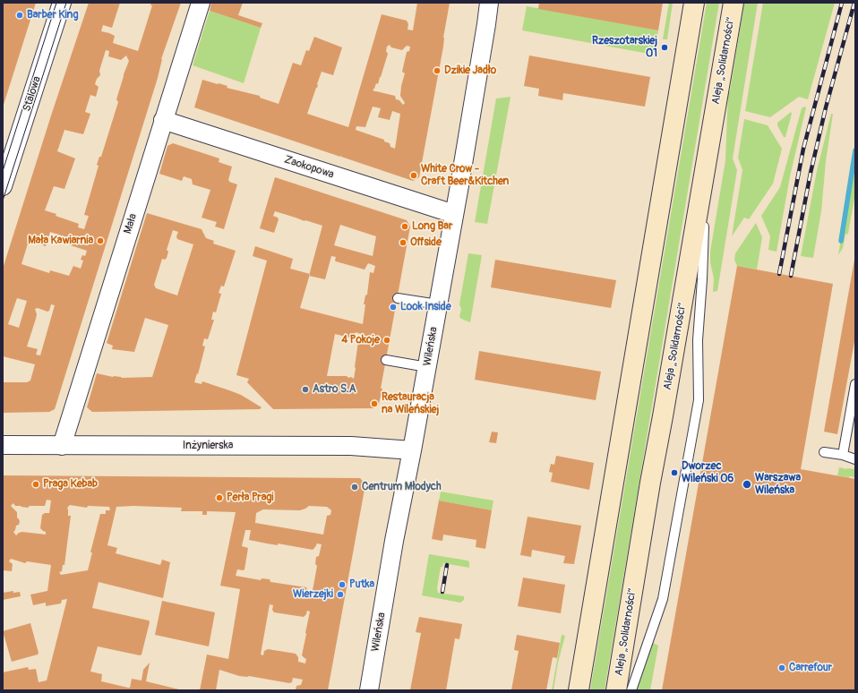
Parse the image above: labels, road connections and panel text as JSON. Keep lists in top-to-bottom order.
{
  "streets": {
    "main road": ["Aleja „Solidarności”"],
    "street": [
      "Stalowa",
      "Zaokopowa",
      "Mała",
      "Wileńska",
      "Inżynierska"
    ]
  },
  "crossings": [
    ["Zaokopowa", "Mała"],
    ["Zaokopowa", "Wileńska"],
    ["Mała", "Inżynierska"],
    ["Wileńska", "Inżynierska"]
  ],
  "places": [
    "Barber King",
    "Rzeszotarskiej 01",
    "Dzikie Jadło",
    "White Crow - Craft Beer&Kitchen",
    "Long Bar",
    "Mała Kawiarnia",
    "Offside",
    "Look Inside",
    "4 Pokoje",
    "Astro S.A",
    "Restauracja na Wileńskiej",
    "Dworzec Wileński 06",
    "Praga Kebab",
    "Warszawa Wileńska",
    "Centrum Młodych",
    "Perła Pragi",
    "Putka",
    "Wierzejki",
    "Carrefour"
  ]
}
